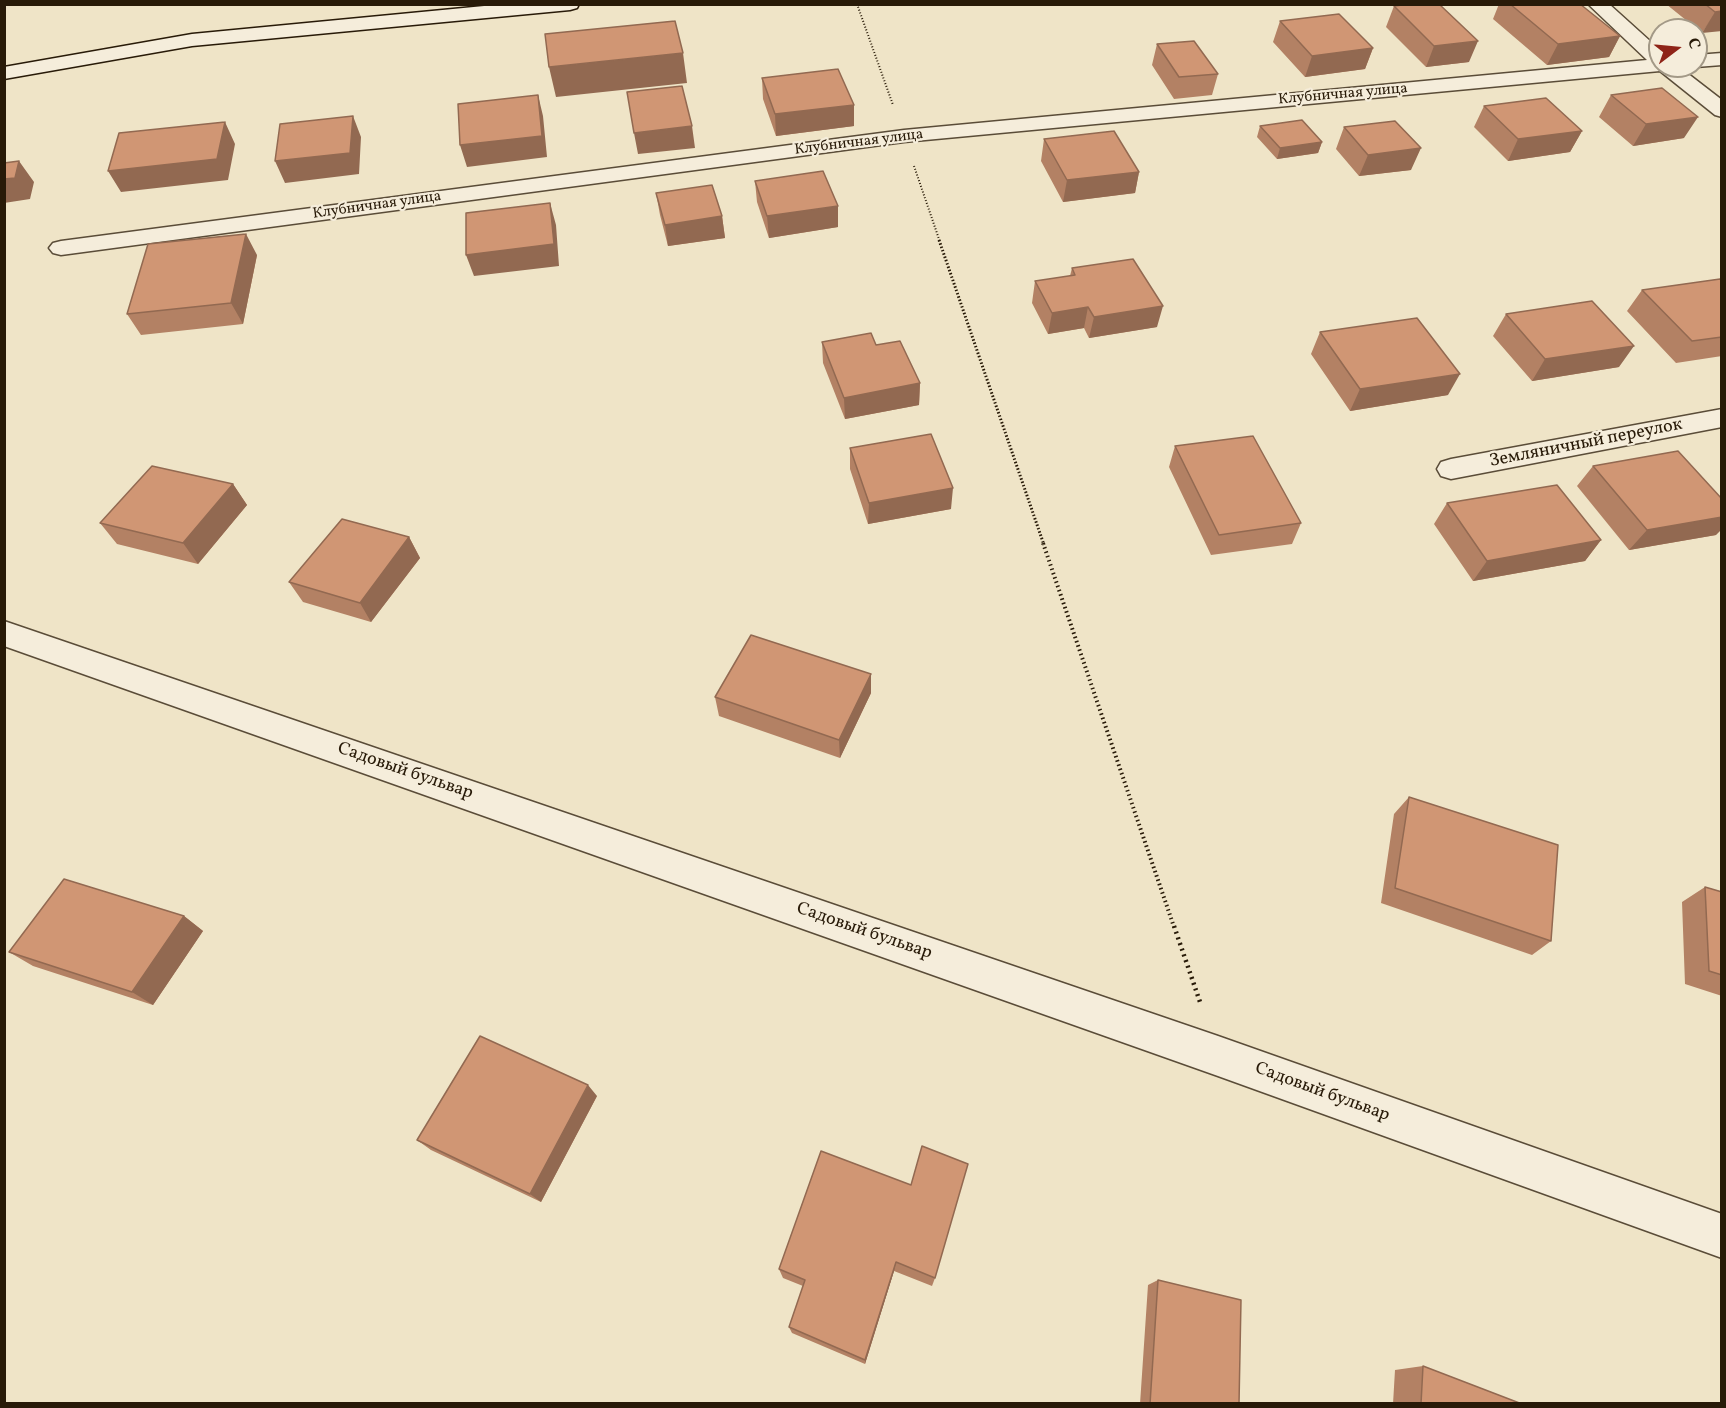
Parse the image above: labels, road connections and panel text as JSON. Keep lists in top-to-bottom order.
{
  "streets": {
    "street": ["Клубничная улица", "Земляничный переулок", "Садовый бульвар"]
  },
  "north": "right"
}
